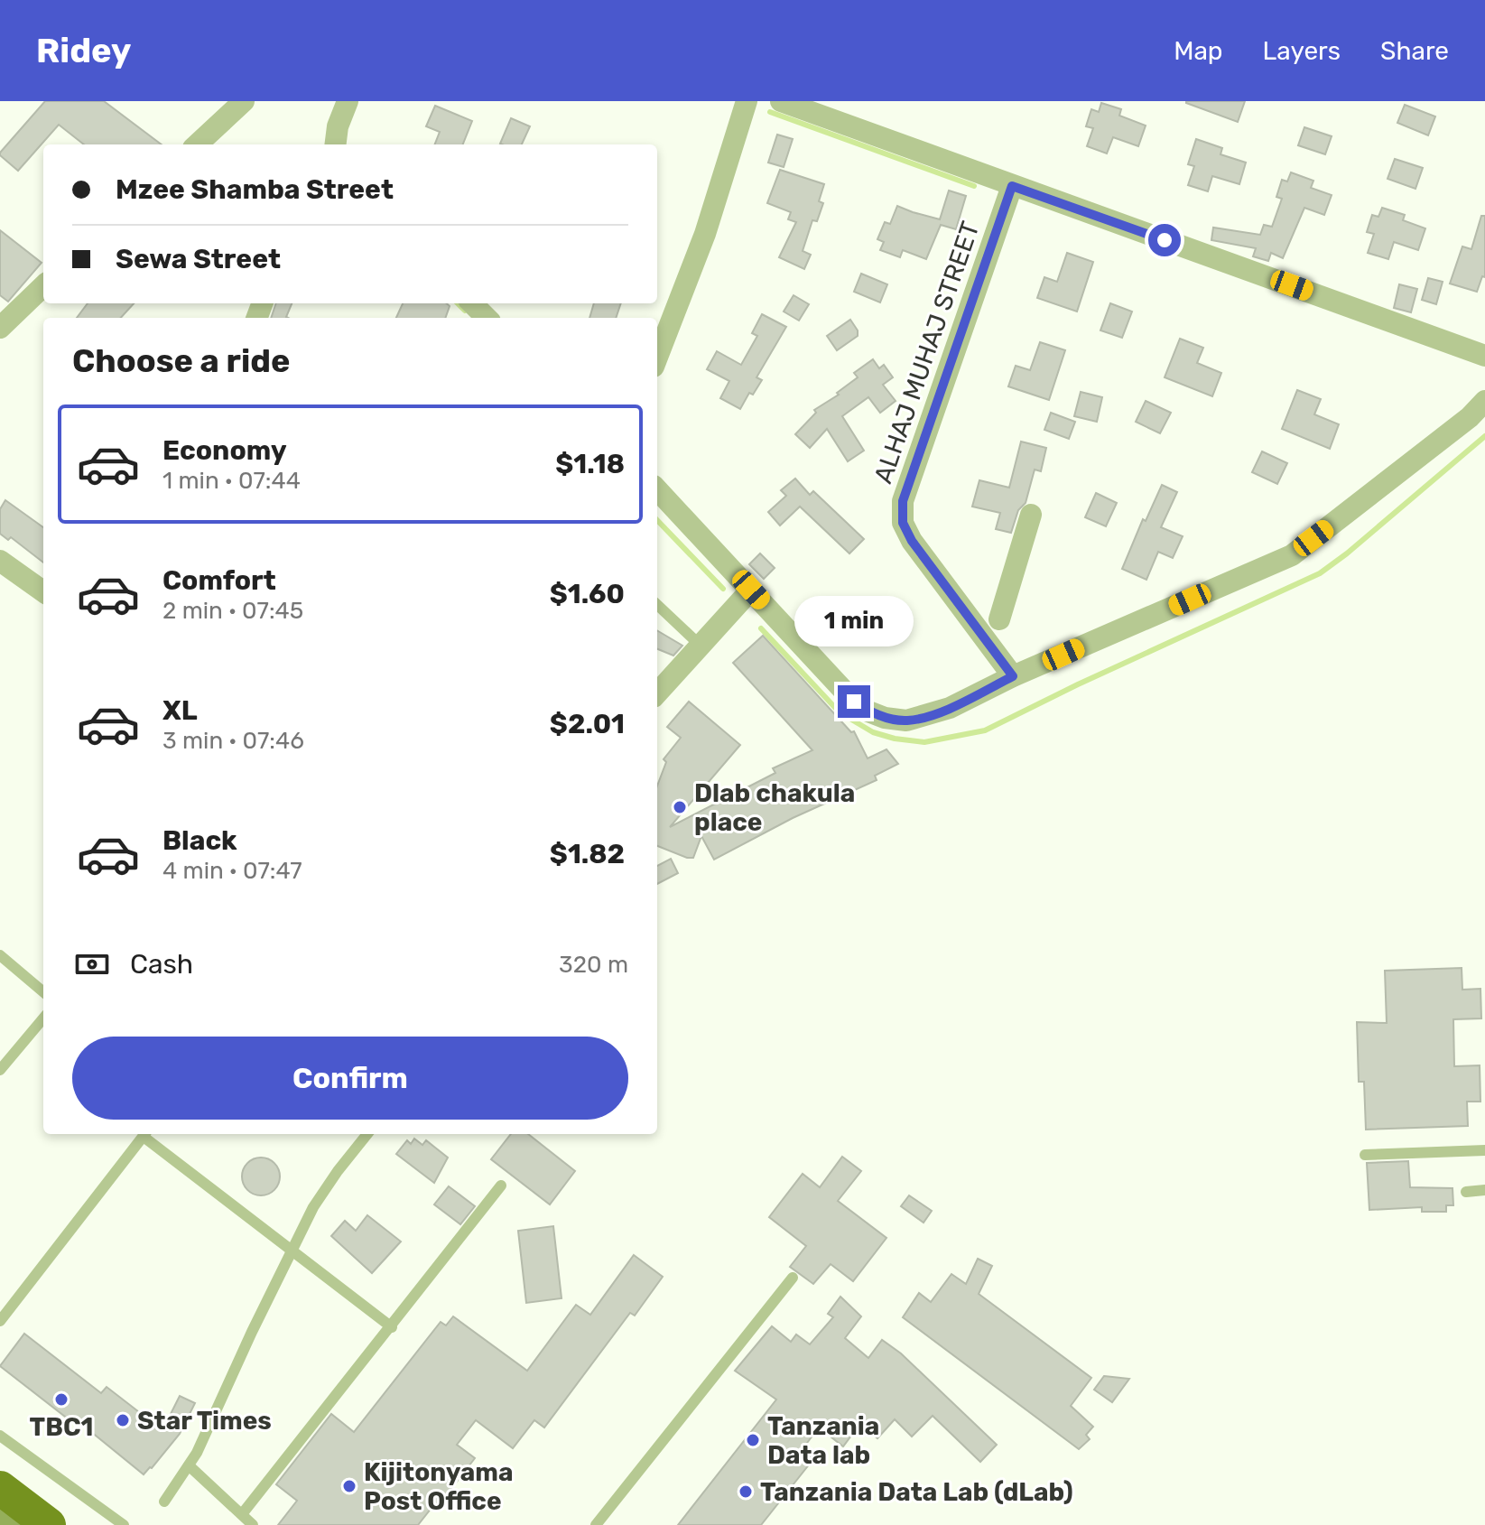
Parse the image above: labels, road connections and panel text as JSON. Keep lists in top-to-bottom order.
{
  "streets": {
    "street": ["ALHAJ MUHAJ STREET"]
  },
  "places": [
    "Dlab chakula place",
    "TBC1",
    "Star Times",
    "Tanzania Data lab",
    "Kijitonyama Post Office",
    "Tanzania Data Lab (dLab)"
  ],
  "page": {
    "header": "Ridey",
    "nav": ["Map", "Layers", "Share"],
    "banner": ["Mzee Shamba Street", "Sewa Street"],
    "heading": "Choose a ride",
    "list": [
      {
        "name": "Economy",
        "note": "1 min · 07:44",
        "value": "$1.18"
      },
      {
        "name": "Comfort",
        "note": "2 min · 07:45",
        "value": "$1.60"
      },
      {
        "name": "XL",
        "note": "3 min · 07:46",
        "value": "$2.01"
      },
      {
        "name": "Black",
        "note": "4 min · 07:47",
        "value": "$1.82"
      }
    ],
    "bubble": "1 min",
    "pay": ["Cash", "320 m"],
    "buttons": "Confirm"
  }
}
